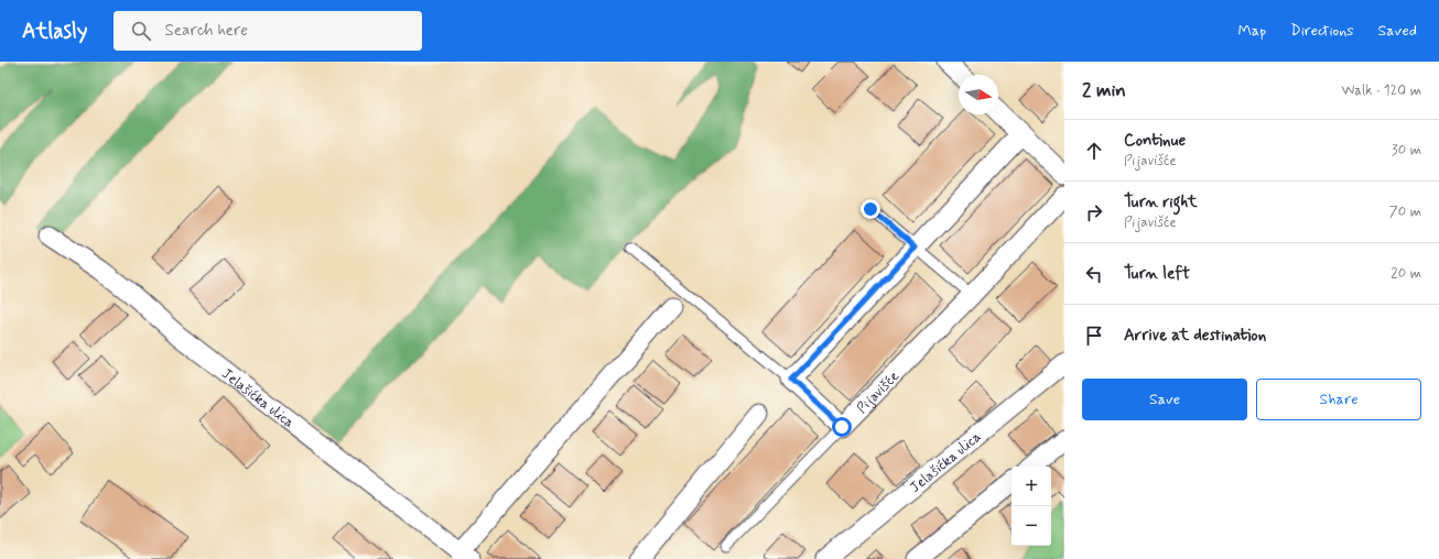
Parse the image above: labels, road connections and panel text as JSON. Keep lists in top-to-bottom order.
{
  "streets": {
    "street": ["Pijavišće", "Jelašićka ulica"]
  },
  "north": "right",
  "page": {
    "header": "Atlasly",
    "search": "Search here",
    "nav": ["Map", "Directions", "Saved"],
    "heading": ["2 min", "Walk · 120 m"],
    "list": [
      ["Continue", "Pijavišće", "30 m"],
      ["Turn right", "Pijavišće", "70 m"],
      ["Turn left", "20 m"],
      "Arrive at destination"
    ],
    "buttons": ["Save", "Share"],
    "map_buttons": ["+", "−"]
  }
}
